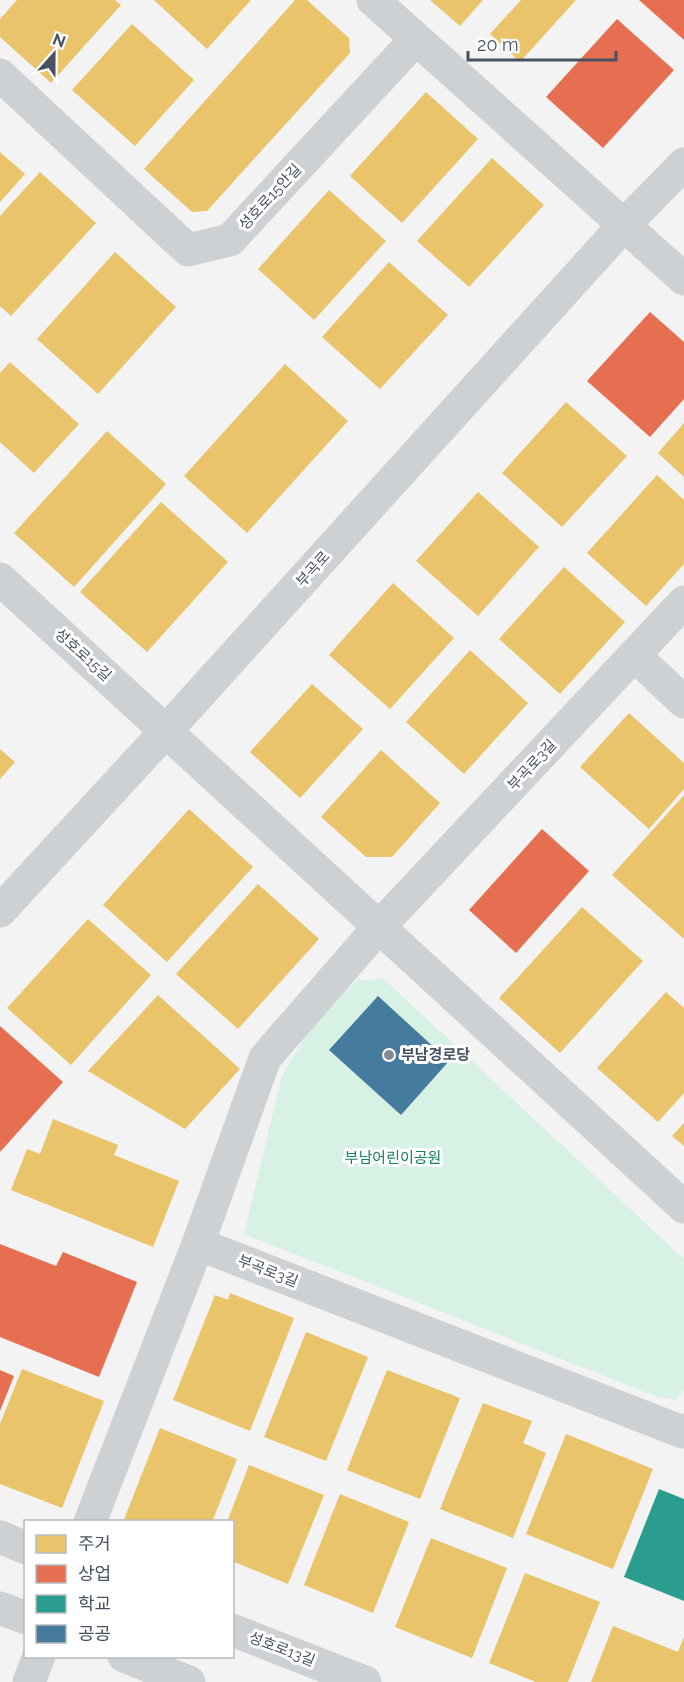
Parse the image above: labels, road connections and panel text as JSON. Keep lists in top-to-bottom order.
{
  "streets": {
    "street": [
      "성호로15안길",
      "부곡로",
      "성호로15길",
      "부곡로3길",
      "성호로13길"
    ]
  },
  "crossings": [
    ["부곡로", "성호로15길"]
  ],
  "parks": ["부남어린이공원"],
  "places": ["부남경로당"],
  "legend": [
    "주거",
    "상업",
    "학교",
    "공공"
  ],
  "scale_bar": "20 m",
  "north": "top"
}
